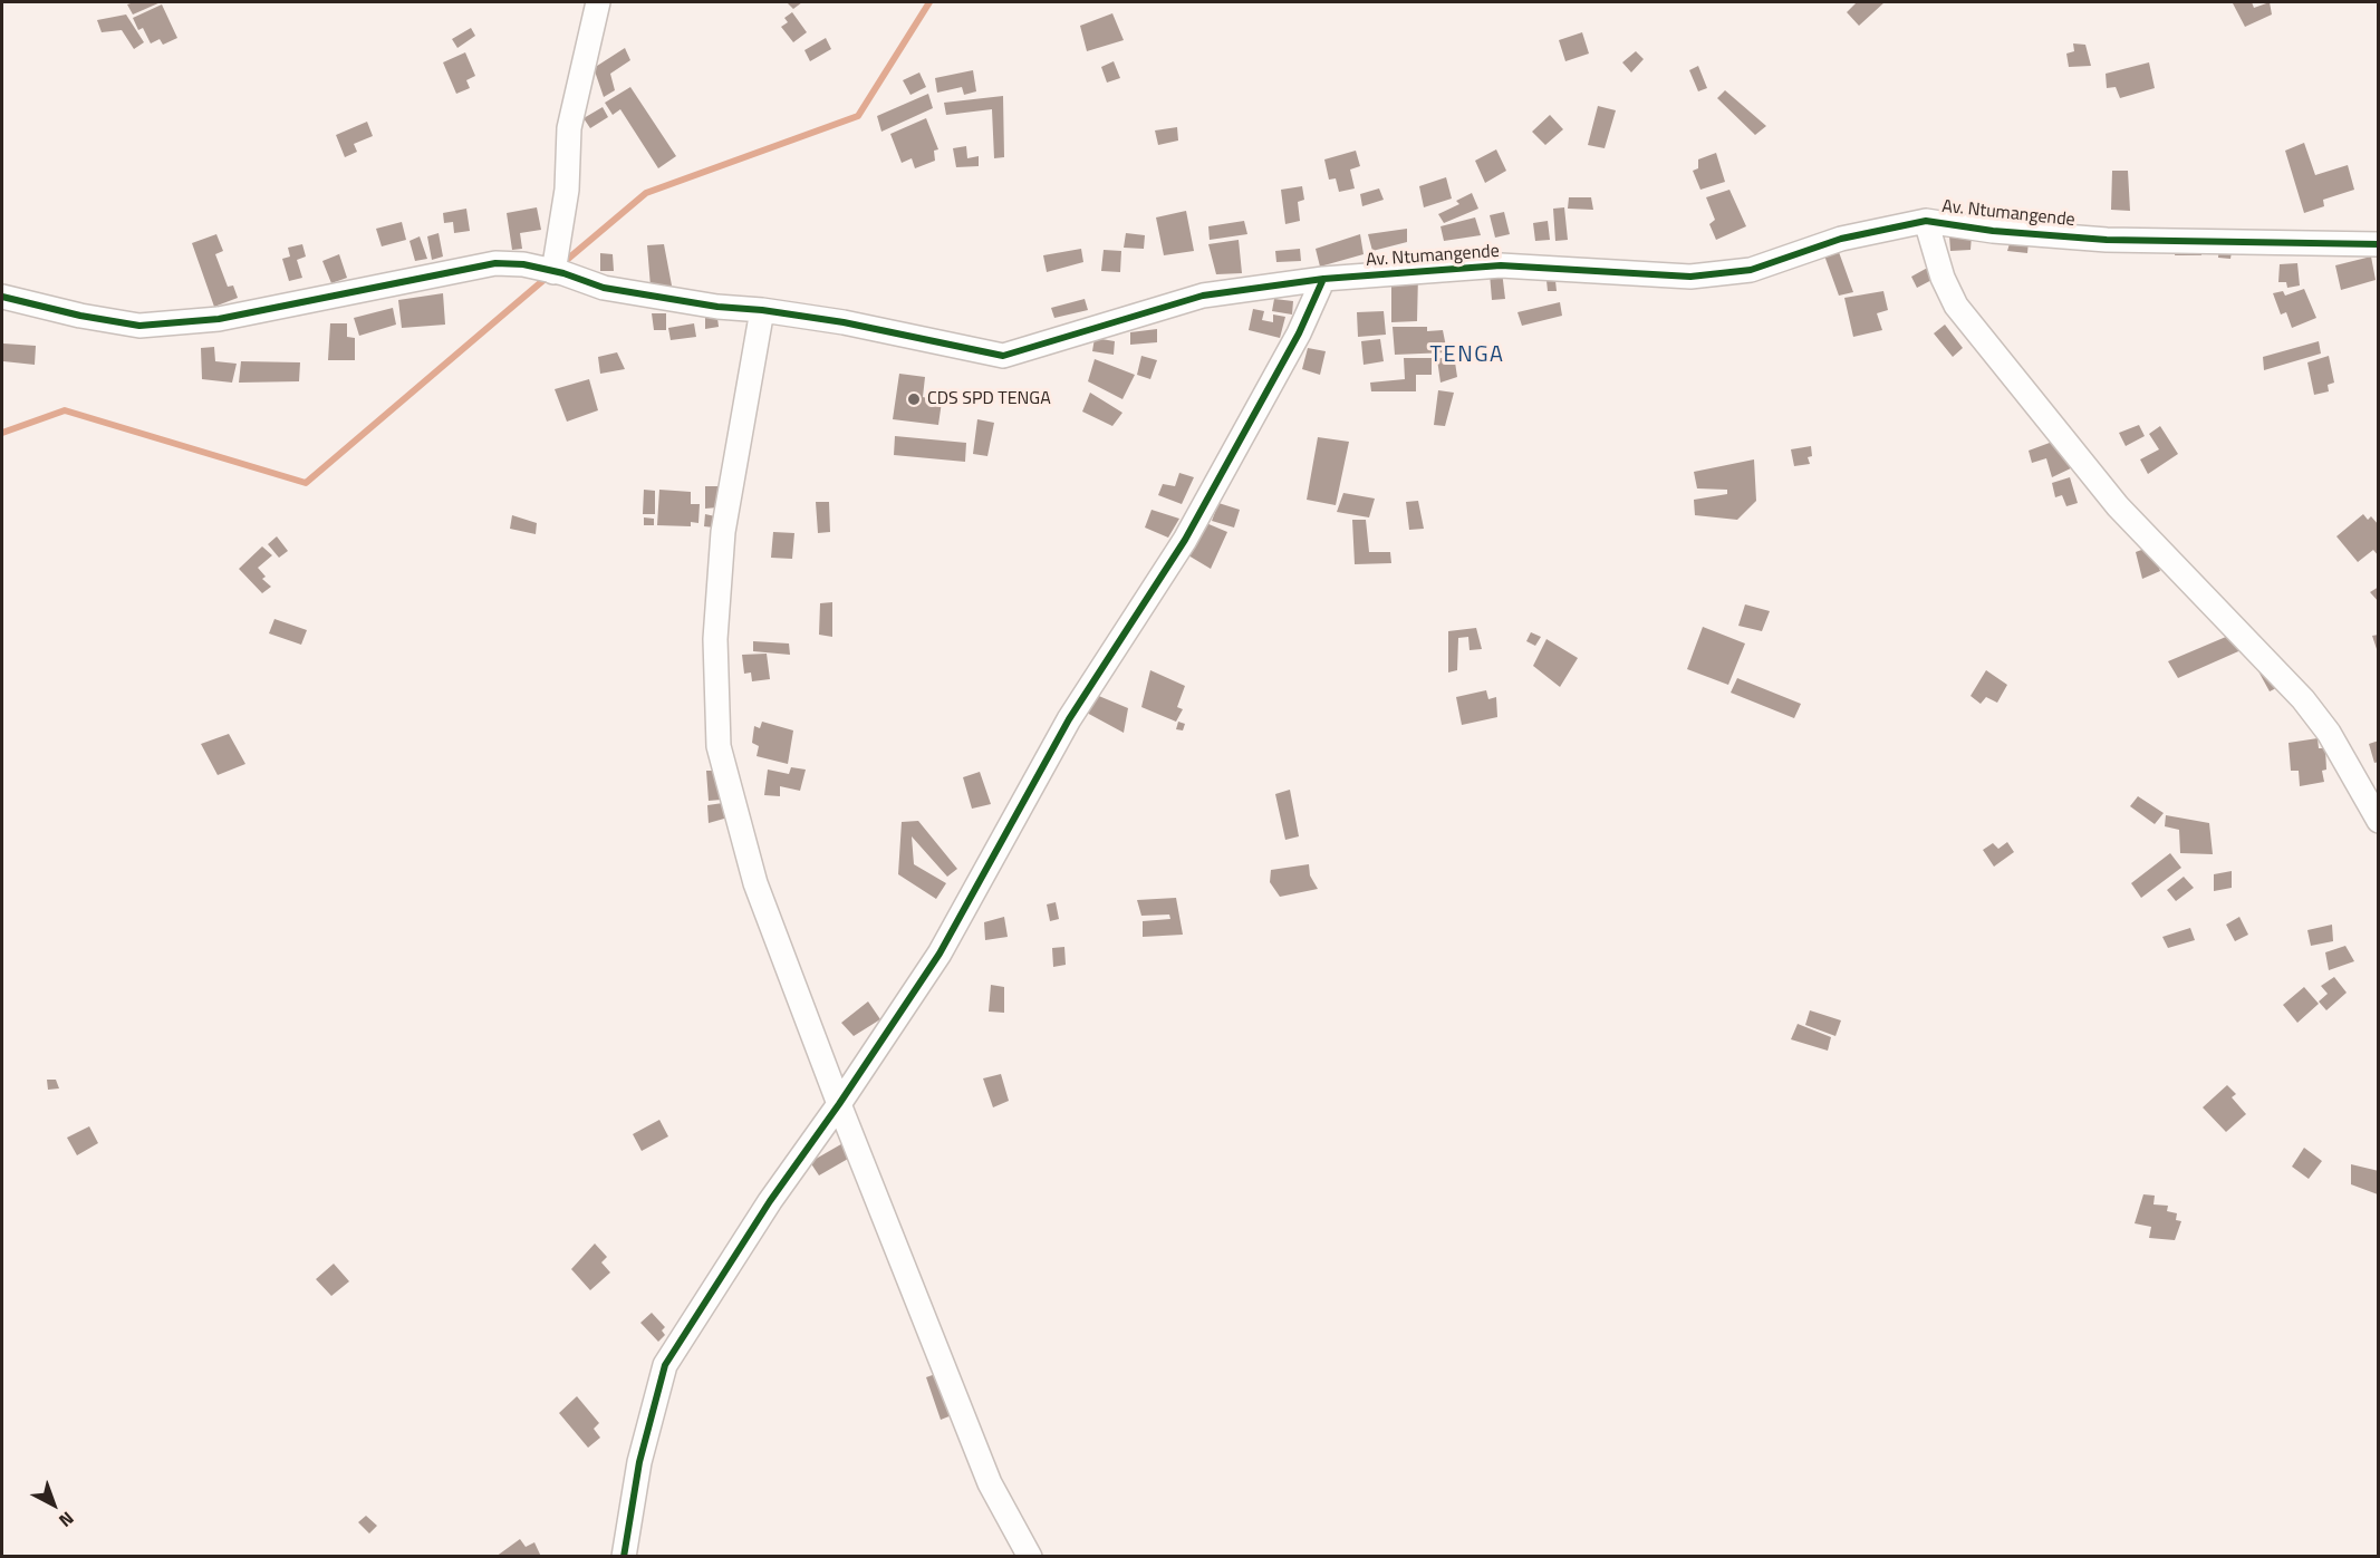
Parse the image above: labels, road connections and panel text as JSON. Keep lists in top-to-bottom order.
{
  "streets": {
    "street": ["Av. Ntumangende"]
  },
  "districts": ["TENGA"],
  "places": ["CDS SPD TENGA"],
  "north": "bottom right"
}
